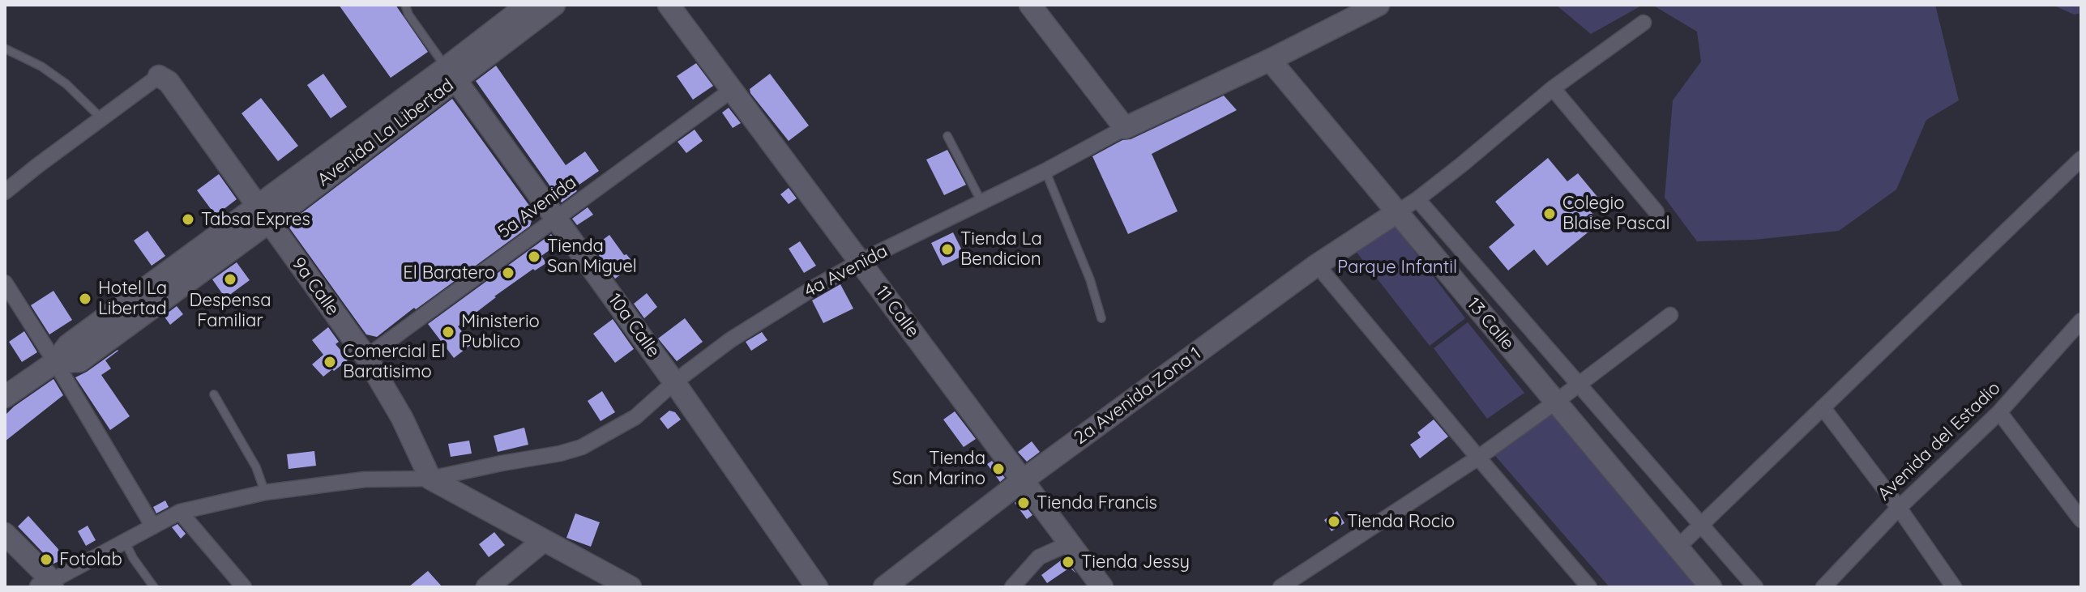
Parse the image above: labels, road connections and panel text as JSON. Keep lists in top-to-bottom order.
{
  "streets": {
    "street": [
      "Avenida La Libertad",
      "5a Avenida",
      "4a Avenida",
      "9a Calle",
      "11 Calle",
      "13 Calle",
      "10a Calle",
      "2a Avenida Zona 1",
      "Avenida del Estadio"
    ]
  },
  "crossings": [
    ["Avenida La Libertad", "9a Calle"],
    ["Avenida La Libertad", "10a Calle"],
    ["5a Avenida", "9a Calle"],
    ["5a Avenida", "11 Calle"],
    ["5a Avenida", "10a Calle"],
    ["4a Avenida", "9a Calle"],
    ["4a Avenida", "11 Calle"],
    ["4a Avenida", "13 Calle"],
    ["4a Avenida", "10a Calle"],
    ["11 Calle", "2a Avenida Zona 1"],
    ["13 Calle", "2a Avenida Zona 1"]
  ],
  "parks": ["Parque Infantil"],
  "places": [
    "Colegio Blaise Pascal",
    "Tabsa Expres",
    "Tienda La Bendicion",
    "Tienda San Miguel",
    "El Baratero",
    "Despensa Familiar",
    "Hotel La Libertad",
    "Ministerio Publico",
    "Comercial El Baratisimo",
    "Tienda San Marino",
    "Tienda Francis",
    "Tienda Rocio",
    "Fotolab",
    "Tienda Jessy"
  ]
}
